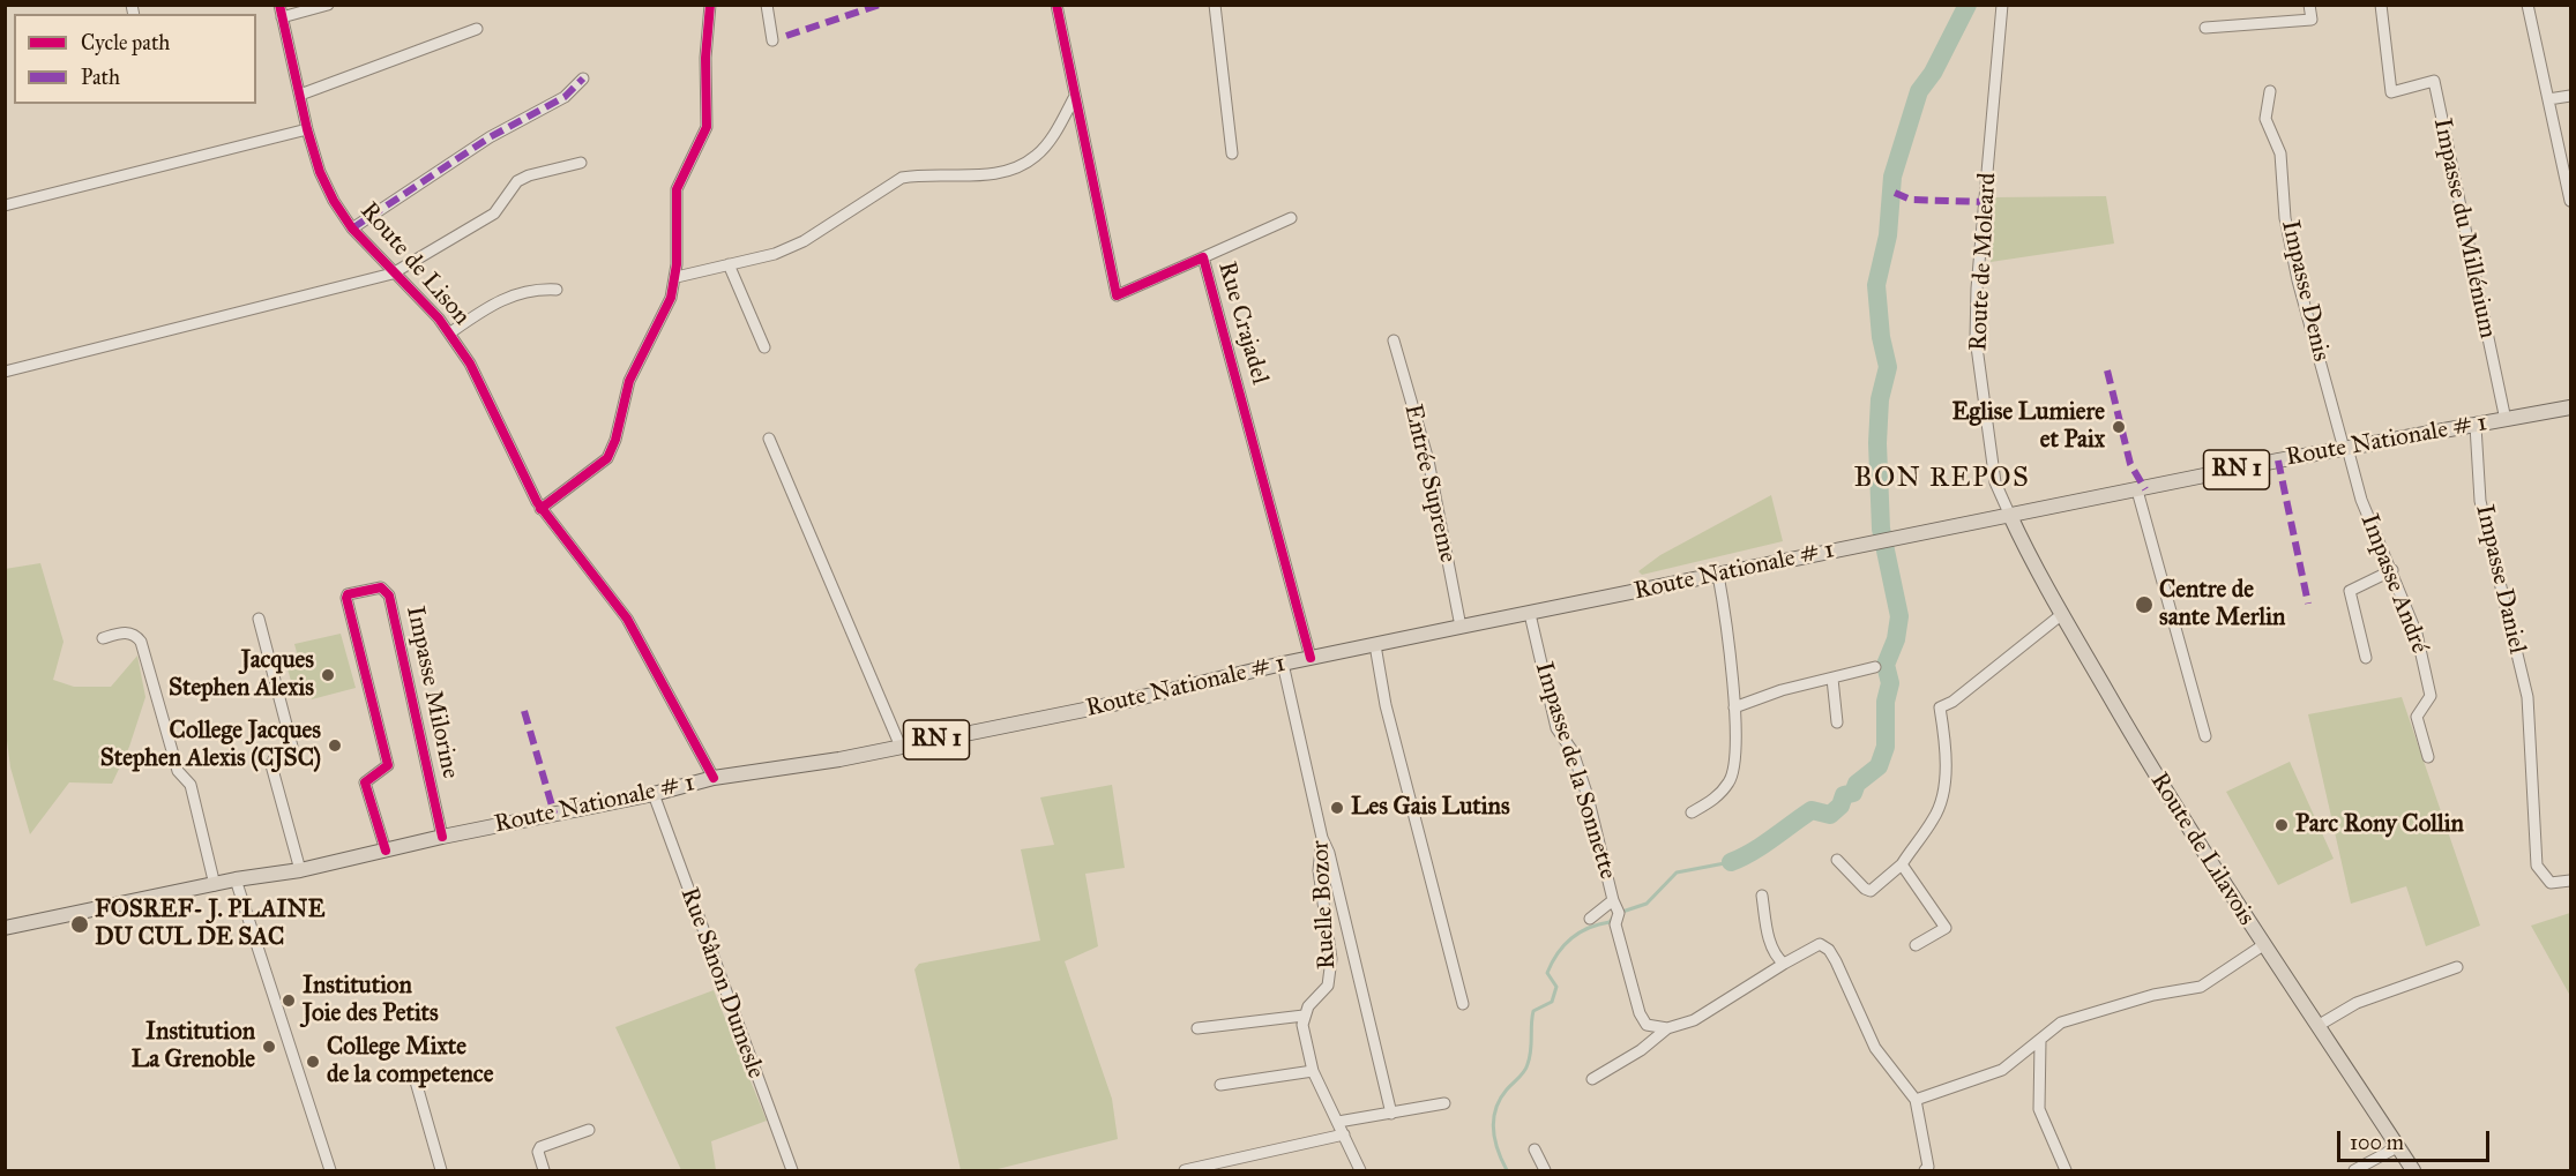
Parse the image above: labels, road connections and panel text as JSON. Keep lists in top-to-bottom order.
{
  "streets": {
    "main road": ["Route Nationale # 1", "RN 1", "Route de Lilavois"],
    "street": [
      "Impasse du Millénium",
      "Route de Moleard",
      "Route de Lison",
      "Impasse Denis",
      "Rue Crajadel",
      "Entrée Supreme",
      "Impasse Daniel",
      "Impasse André",
      "Impasse Milorine",
      "Impasse de la Sonnette",
      "Ruelle Bozor",
      "Rue Sânon Dumesle"
    ]
  },
  "crossings": [
    ["Impasse du Millénium", "Route Nationale # 1"],
    ["Route de Moleard", "Route Nationale # 1"],
    ["Route de Moleard", "Route de Lilavois"],
    ["Route de Lison", "Route Nationale # 1"],
    ["Impasse Denis", "Route Nationale # 1"],
    ["Impasse Denis", "Impasse André"],
    ["Rue Crajadel", "Route Nationale # 1"],
    ["Route Nationale # 1", "Entrée Supreme"],
    ["Route Nationale # 1", "Impasse Daniel"],
    ["Route Nationale # 1", "Impasse André"],
    ["Route Nationale # 1", "Impasse Milorine"],
    ["Route Nationale # 1", "Impasse de la Sonnette"],
    ["Route Nationale # 1", "Route de Lilavois"],
    ["Route Nationale # 1", "Ruelle Bozor"],
    ["Route Nationale # 1", "Rue Sânon Dumesle"]
  ],
  "districts": ["BON REPOS"],
  "places": [
    "Eglise Lumiere et Paix",
    "Centre de sante Merlin",
    "Jacques Stephen Alexis",
    "College Jacques Stephen Alexis (CJSC)",
    "Les Gais Lutins",
    "Parc Rony Collin",
    "FOSREF- J. PLAINE DU CUL DE SAC",
    "Institution Joie des Petits",
    "Institution La Grenoble",
    "College Mixte de la competence"
  ],
  "legend": ["Cycle path", "Path"],
  "scale_bar": "100 m"
}
